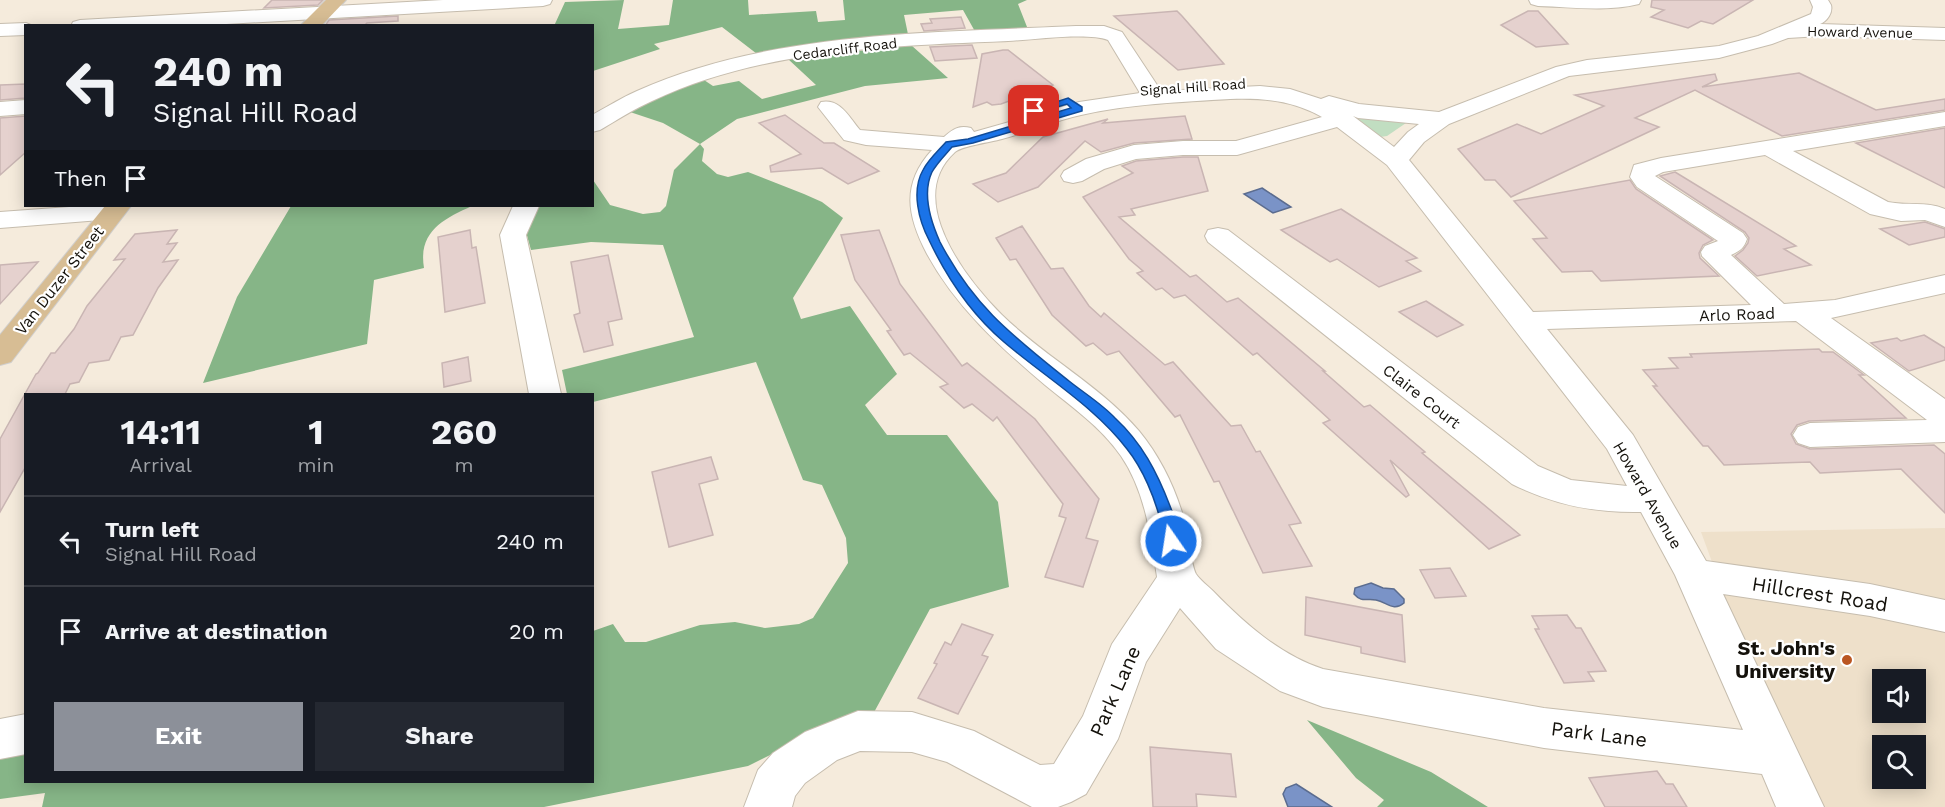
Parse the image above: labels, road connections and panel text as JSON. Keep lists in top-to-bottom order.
{
  "streets": {
    "main road": ["Van Duzer Street"],
    "street": [
      "Howard Avenue",
      "Cedarcliff Road",
      "Signal Hill Road",
      "Arlo Road",
      "Claire Court",
      "Hillcrest Road",
      "Park Lane"
    ]
  },
  "crossings": [
    ["Howard Avenue", "Signal Hill Road"],
    ["Howard Avenue", "Arlo Road"],
    ["Howard Avenue", "Claire Court"],
    ["Howard Avenue", "Hillcrest Road"],
    ["Howard Avenue", "Park Lane"],
    ["Cedarcliff Road", "Signal Hill Road"]
  ],
  "places": ["St. John's University"],
  "page": {
    "turn": ["240 m", "Signal Hill Road"],
    "then": "Then",
    "eta": [
      "14:11",
      "Arrival",
      "1",
      "min",
      "260",
      "m"
    ],
    "list": [
      {
        "name": "Turn left",
        "note": "Signal Hill Road",
        "value": "240 m"
      },
      {
        "name": "Arrive at destination",
        "value": "20 m"
      }
    ],
    "buttons": ["Exit", "Share"]
  }
}
